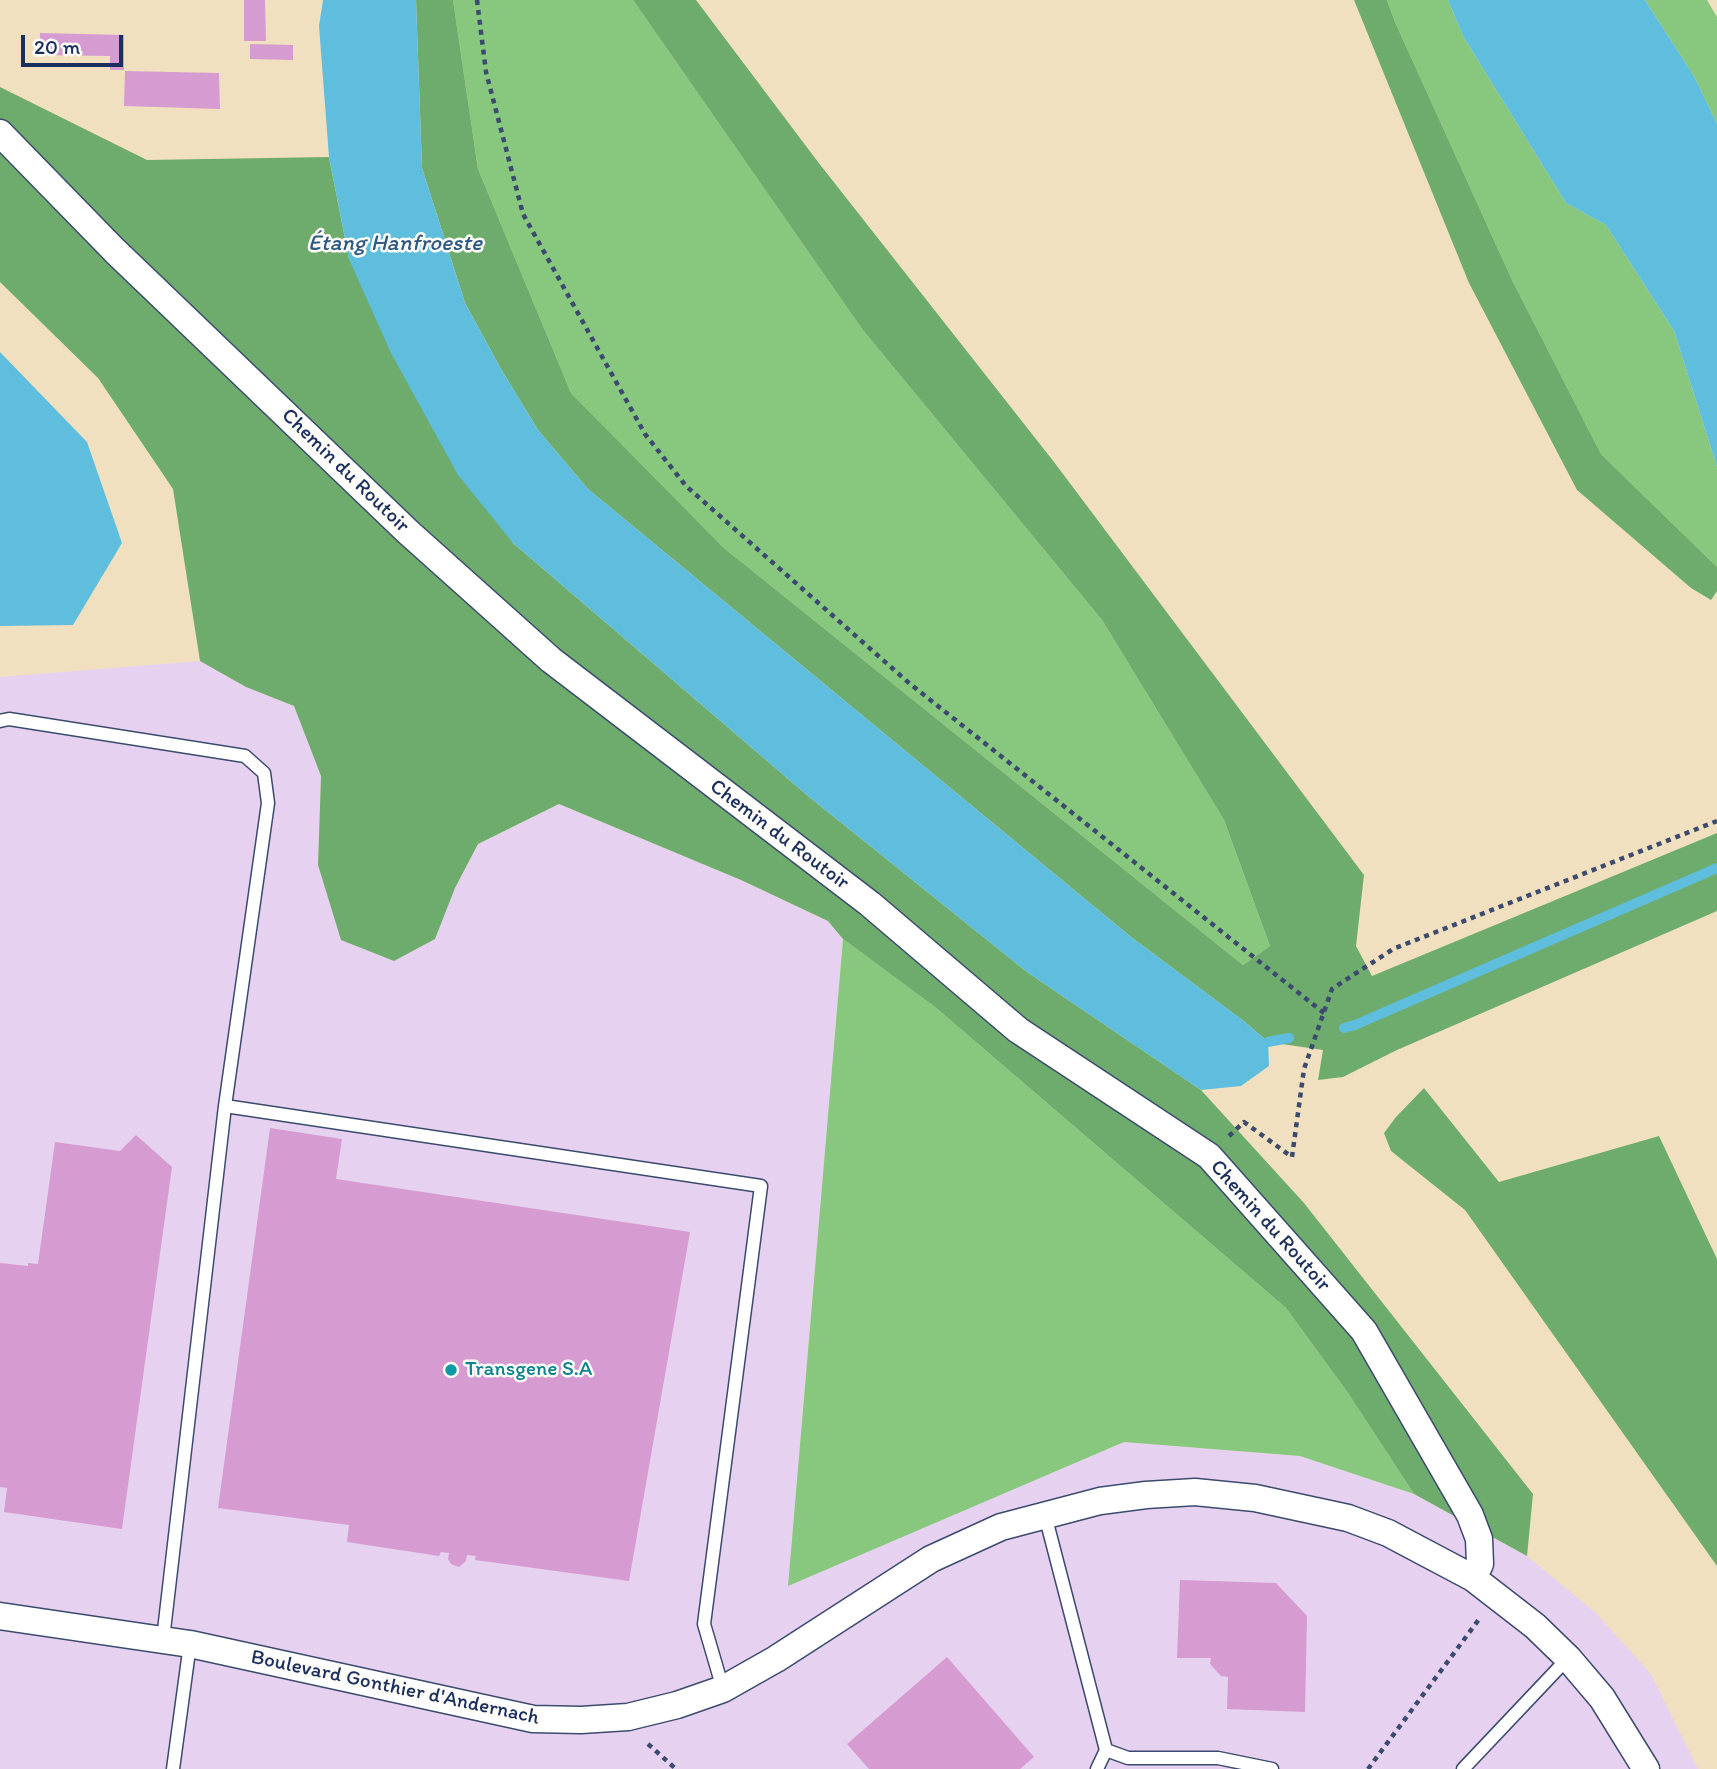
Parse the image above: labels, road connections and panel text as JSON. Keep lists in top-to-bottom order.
{
  "streets": {
    "street": ["Chemin du Routoir", "Boulevard Gonthier d'Andernach"]
  },
  "crossings": [
    ["Chemin du Routoir", "Boulevard Gonthier d'Andernach"]
  ],
  "water": ["Étang Hanfroeste"],
  "places": ["Transgene S.A"],
  "scale_bar": "20 m"
}
